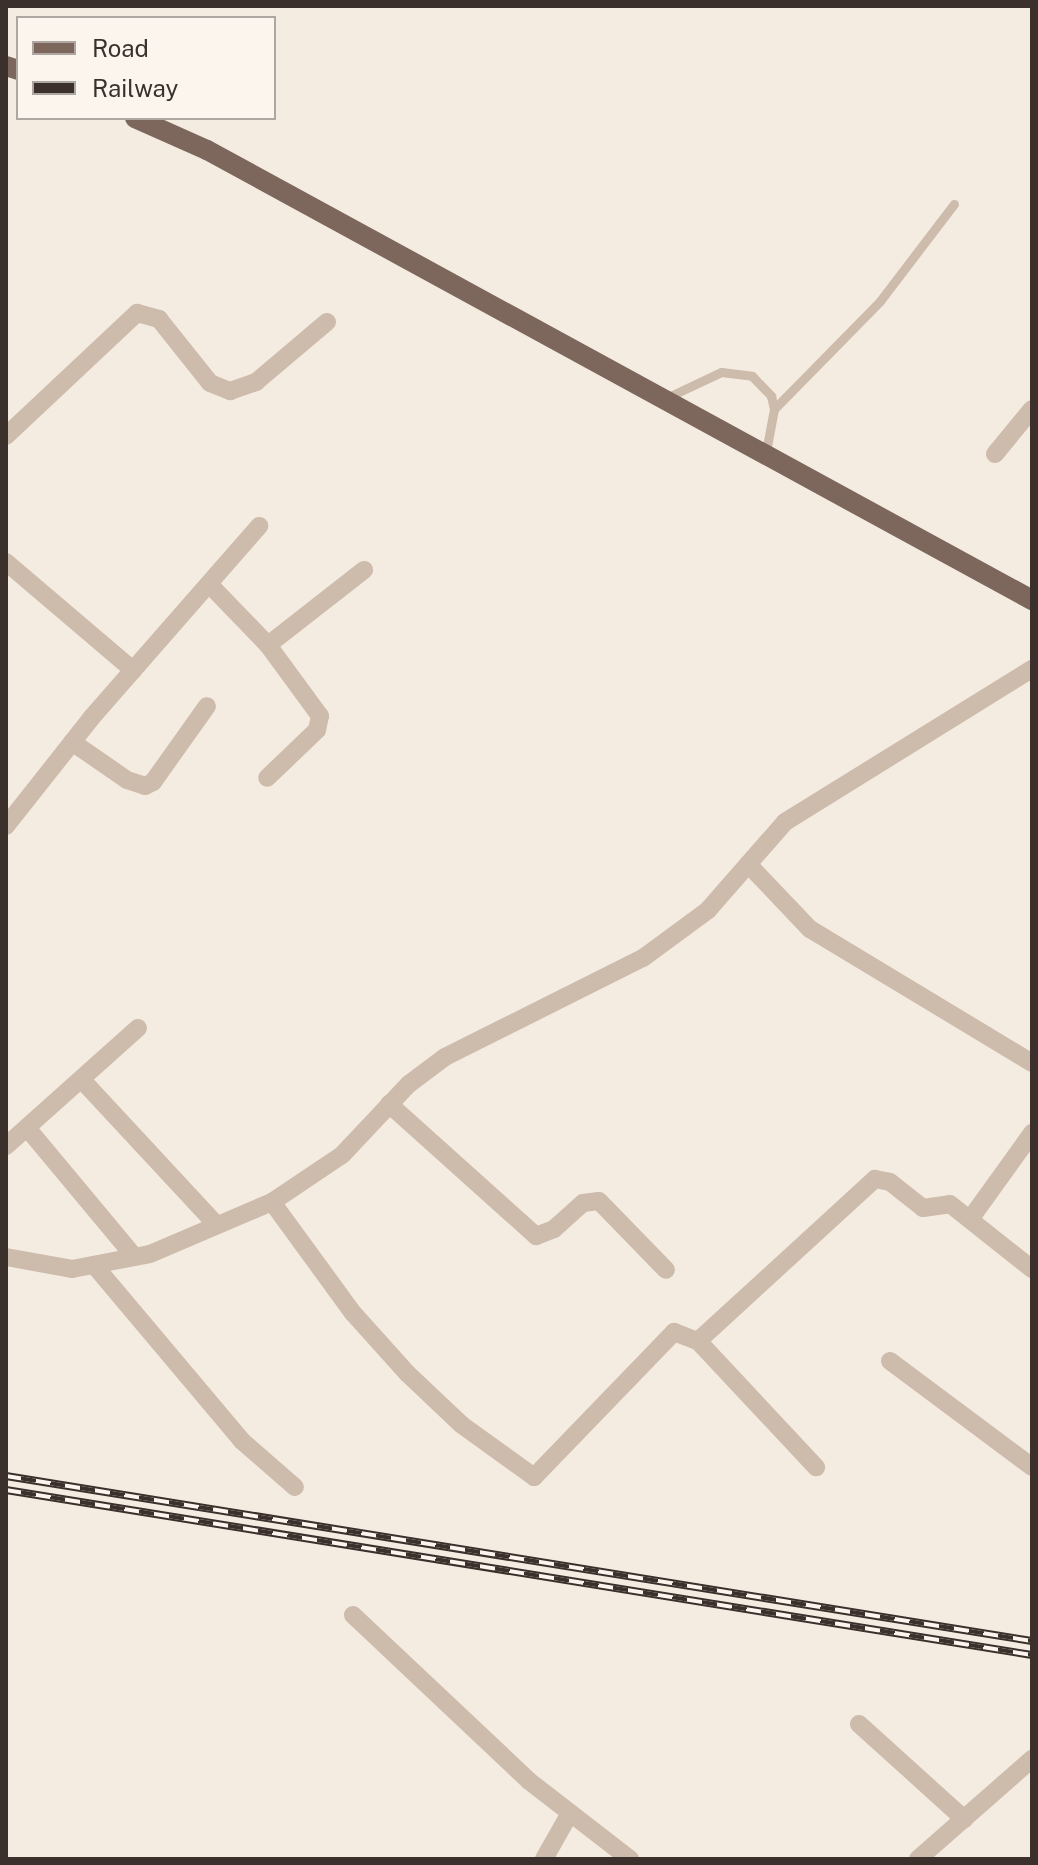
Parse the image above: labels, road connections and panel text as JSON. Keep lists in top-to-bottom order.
{
  "legend": ["Road", "Railway"]
}
